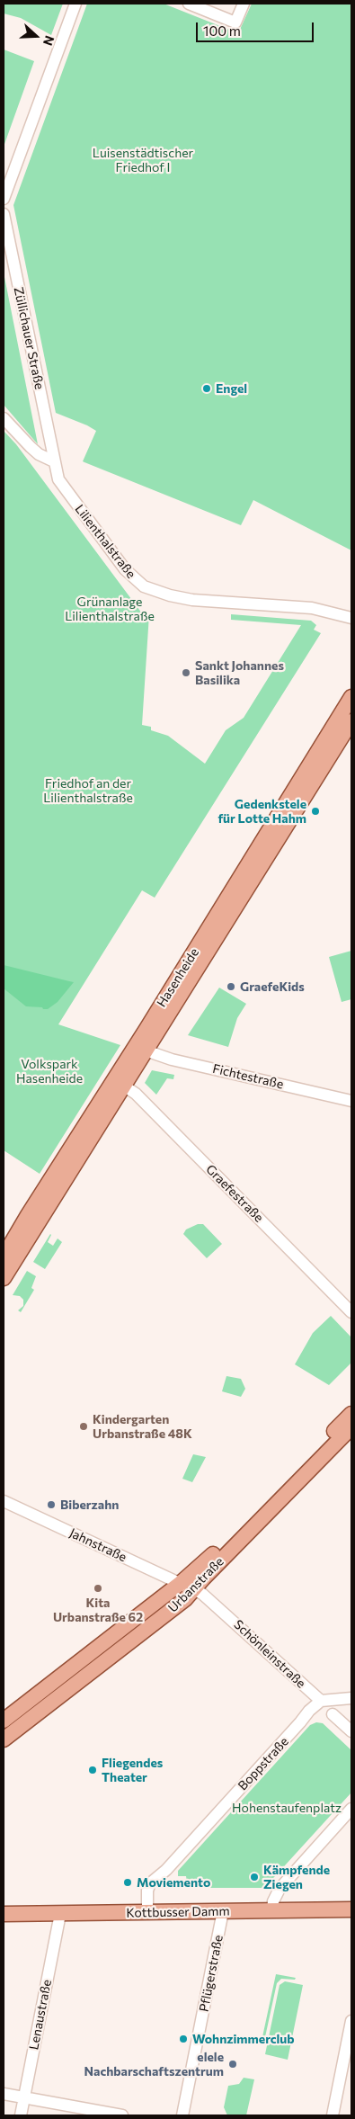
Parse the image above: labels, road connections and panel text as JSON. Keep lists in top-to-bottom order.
{
  "streets": {
    "main road": ["Hasenheide", "Urbanstraße", "Kottbusser Damm"],
    "street": [
      "Züllichauer Straße",
      "Lilienthalstraße",
      "Fichtestraße",
      "Graefestraße",
      "Jahnstraße",
      "Schönleinstraße",
      "Boppstraße",
      "Pflügerstraße",
      "Lenaustraße"
    ]
  },
  "crossings": [
    ["Züllichauer Straße", "Lilienthalstraße"],
    ["Hasenheide", "Fichtestraße"],
    ["Hasenheide", "Graefestraße"],
    ["Jahnstraße", "Urbanstraße"],
    ["Jahnstraße", "Schönleinstraße"],
    ["Urbanstraße", "Schönleinstraße"],
    ["Schönleinstraße", "Boppstraße"],
    ["Boppstraße", "Kottbusser Damm"],
    ["Kottbusser Damm", "Pflügerstraße"],
    ["Kottbusser Damm", "Lenaustraße"]
  ],
  "parks": [
    "Luisenstädtischer Friedhof I",
    "Grünanlage Lilienthalstraße",
    "Friedhof an der Lilienthalstraße",
    "Volkspark Hasenheide",
    "Hohenstaufenplatz"
  ],
  "places": [
    "Engel",
    "Sankt Johannes Basilika",
    "Gedenkstele für Lotte Hahm",
    "GraefeKids",
    "Kindergarten Urbanstraße 48K",
    "Biberzahn",
    "Kita Urbanstraße 62",
    "Fliegendes Theater",
    "Kämpfende Ziegen",
    "Moviemento",
    "Wohnzimmerclub",
    "elele Nachbarschaftszentrum"
  ],
  "scale_bar": "100 m",
  "north": "right"
}
